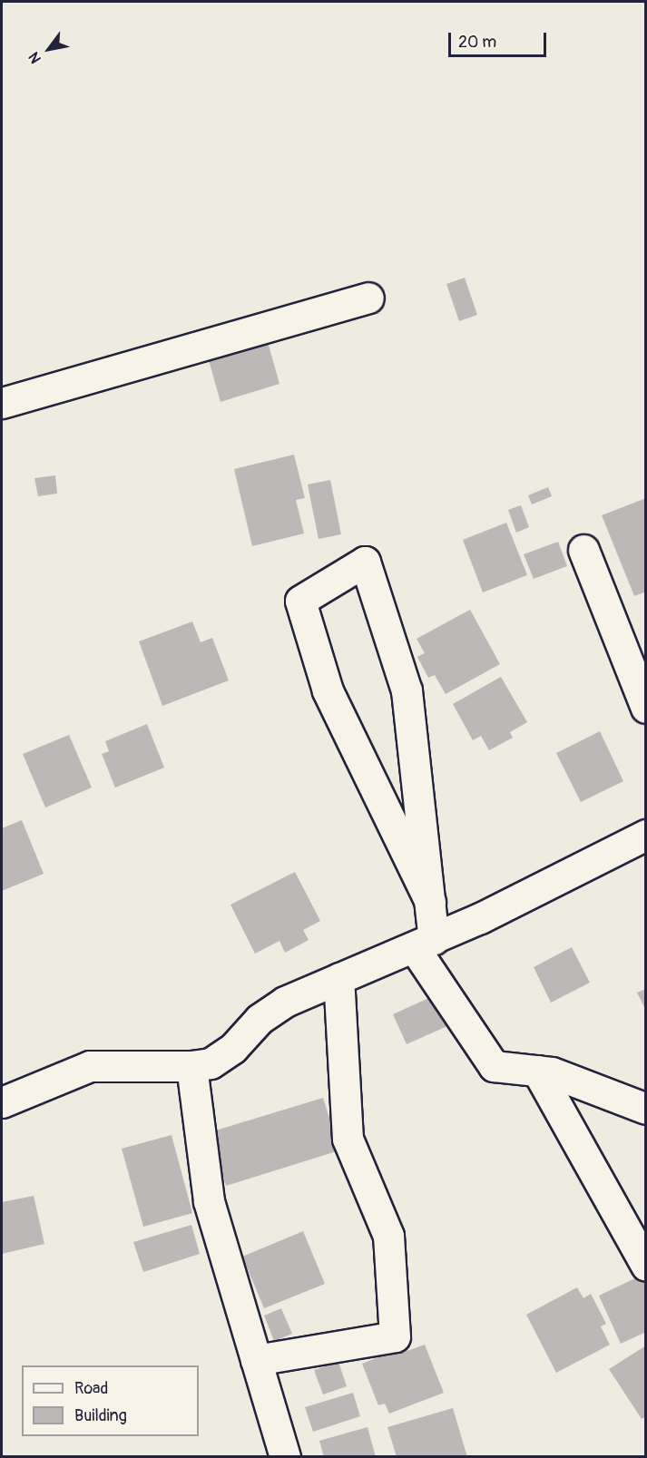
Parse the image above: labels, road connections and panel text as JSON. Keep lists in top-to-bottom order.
{
  "legend": ["Road", "Building"],
  "scale_bar": "20 m",
  "north": "bottom left"
}
